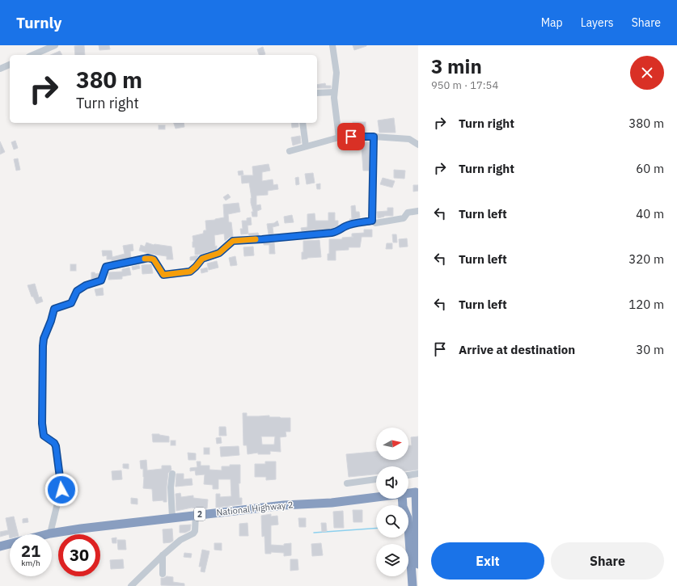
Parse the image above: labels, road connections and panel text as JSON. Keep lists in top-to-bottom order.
{
  "streets": {
    "highway": ["National Highway 2", "2"]
  },
  "north": "right",
  "page": {
    "header": "Turnly",
    "nav": ["Map", "Layers", "Share"],
    "heading": ["3 min", "950 m · 17:54"],
    "turn": ["380 m", "Turn right"],
    "list": [
      {
        "name": "Turn right",
        "value": "380 m"
      },
      {
        "name": "Turn right",
        "value": "60 m"
      },
      {
        "name": "Turn left",
        "value": "40 m"
      },
      {
        "name": "Turn left",
        "value": "320 m"
      },
      {
        "name": "Turn left",
        "value": "120 m"
      },
      {
        "name": "Arrive at destination",
        "value": "30 m"
      }
    ],
    "speed": "21 km/h",
    "limit": "30",
    "buttons": ["Exit", "Share"]
  }
}
